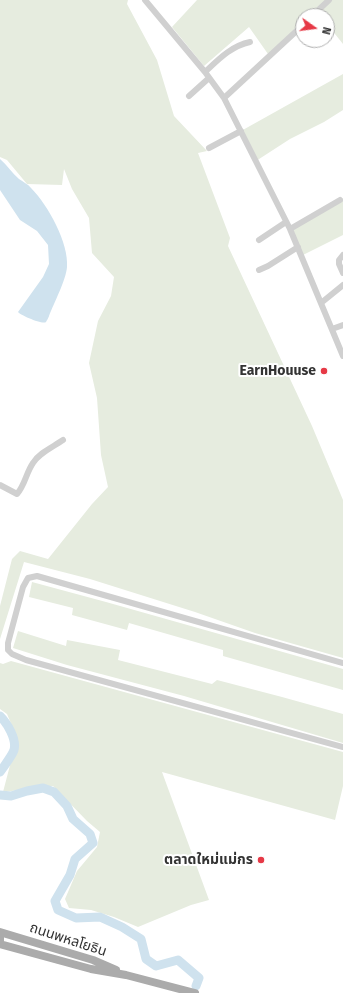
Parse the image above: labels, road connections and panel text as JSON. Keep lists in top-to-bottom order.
{
  "streets": {
    "main road": ["ถนนพหลโยธิน"]
  },
  "places": ["EarnHouuse", "ตลาดใหม่แม่กร"],
  "north": "right"
}
